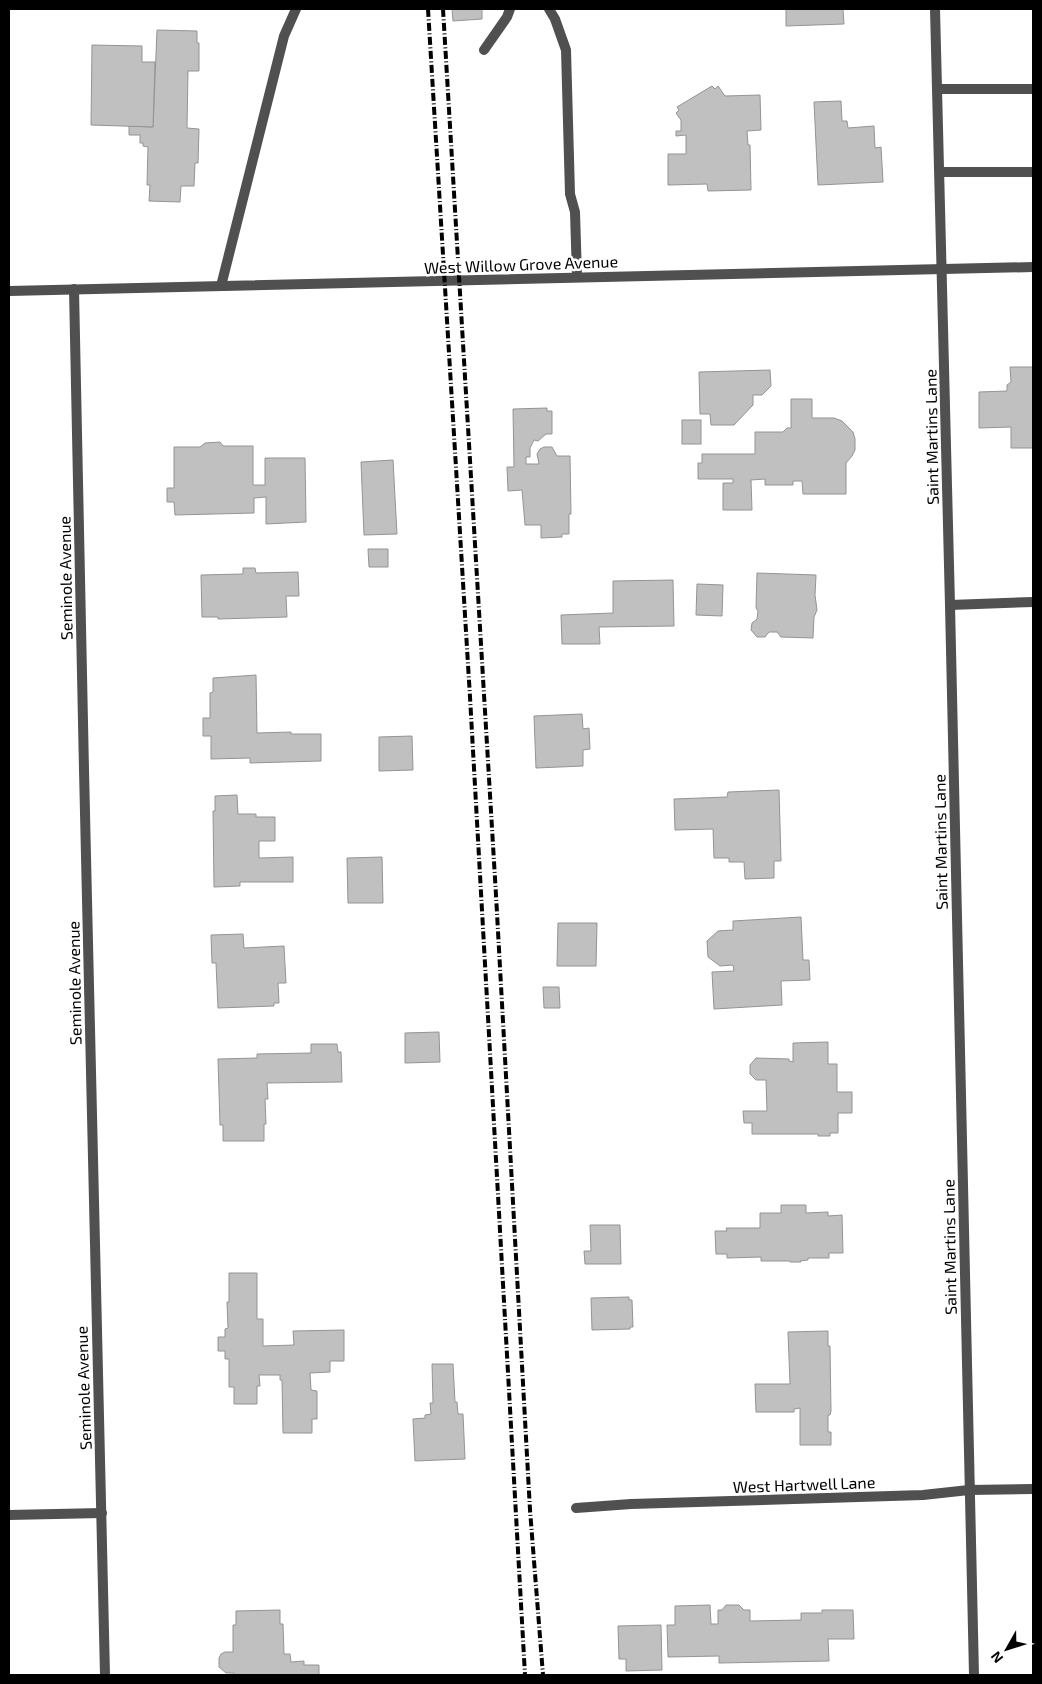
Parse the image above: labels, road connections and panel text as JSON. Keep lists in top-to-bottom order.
{
  "streets": {
    "street": [
      "West Willow Grove Avenue",
      "Saint Martins Lane",
      "Seminole Avenue",
      "West Hartwell Lane"
    ]
  },
  "crossings": [
    ["West Willow Grove Avenue", "Saint Martins Lane"],
    ["West Willow Grove Avenue", "Seminole Avenue"],
    ["Saint Martins Lane", "West Hartwell Lane"]
  ],
  "north": "bottom left"
}
